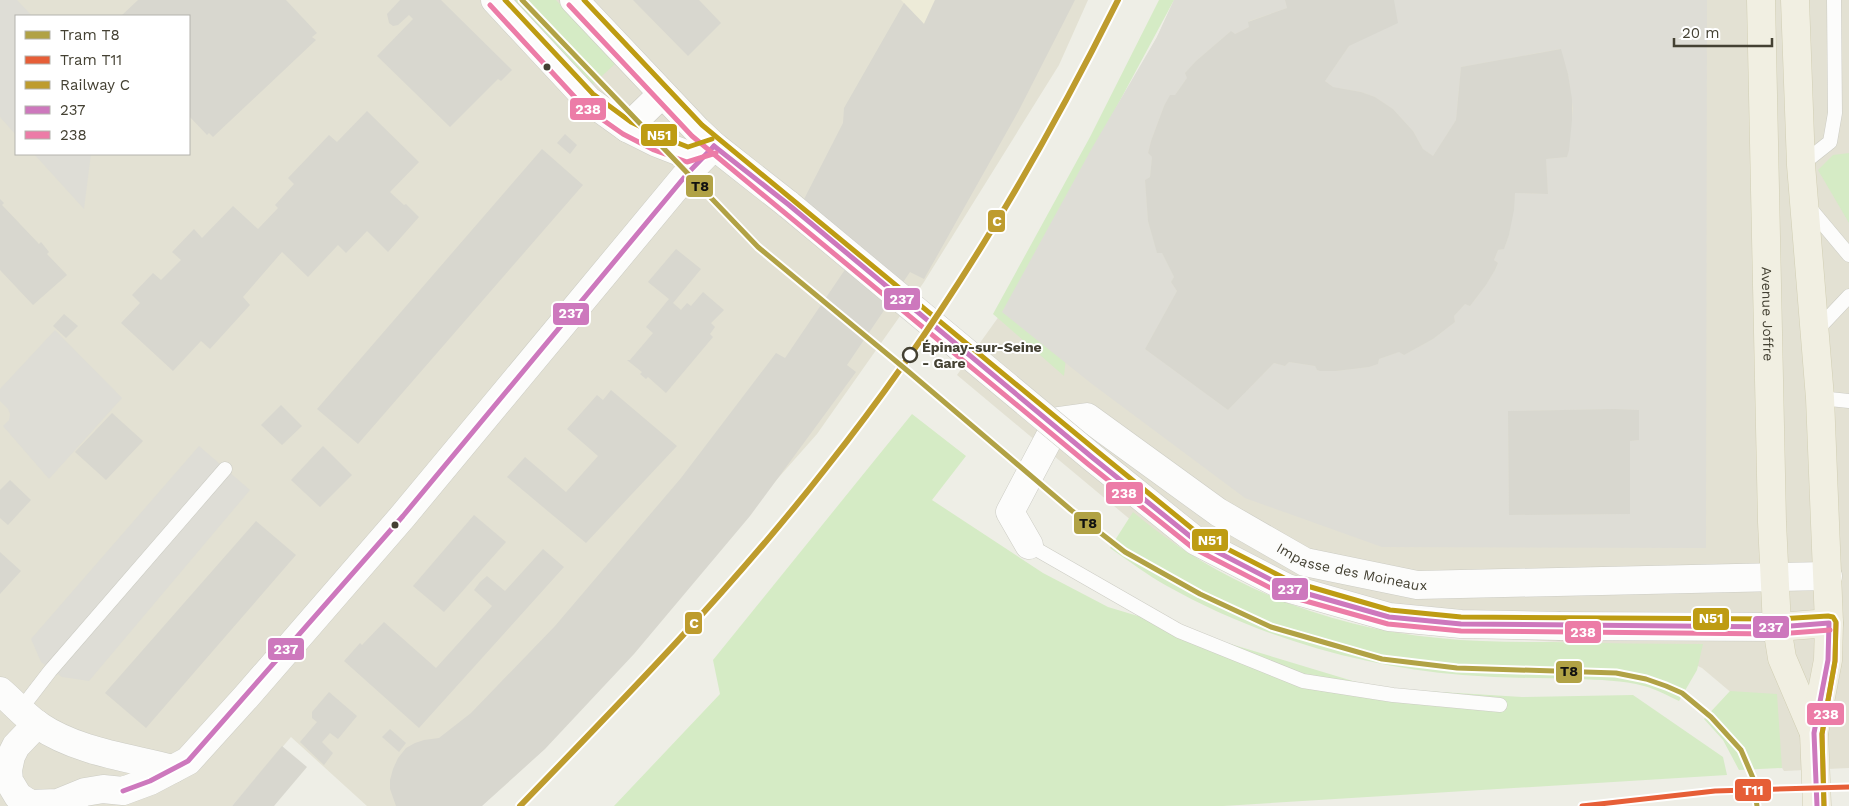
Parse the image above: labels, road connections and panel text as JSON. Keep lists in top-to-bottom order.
{
  "streets": {
    "main road": ["Avenue Joffre"],
    "street": ["Impasse des Moineaux"]
  },
  "crossings": [
    ["Avenue Joffre", "Impasse des Moineaux"]
  ],
  "places": ["Épinay-sur-Seine - Gare"],
  "lines": [
    "tram line T8",
    "rail line C",
    "transit line N51",
    "transit line 238",
    "transit line 237",
    "tram line T11"
  ],
  "legend": [
    "Tram T8",
    "Tram T11",
    "Railway C",
    "237",
    "238"
  ],
  "scale_bar": "20 m"
}
